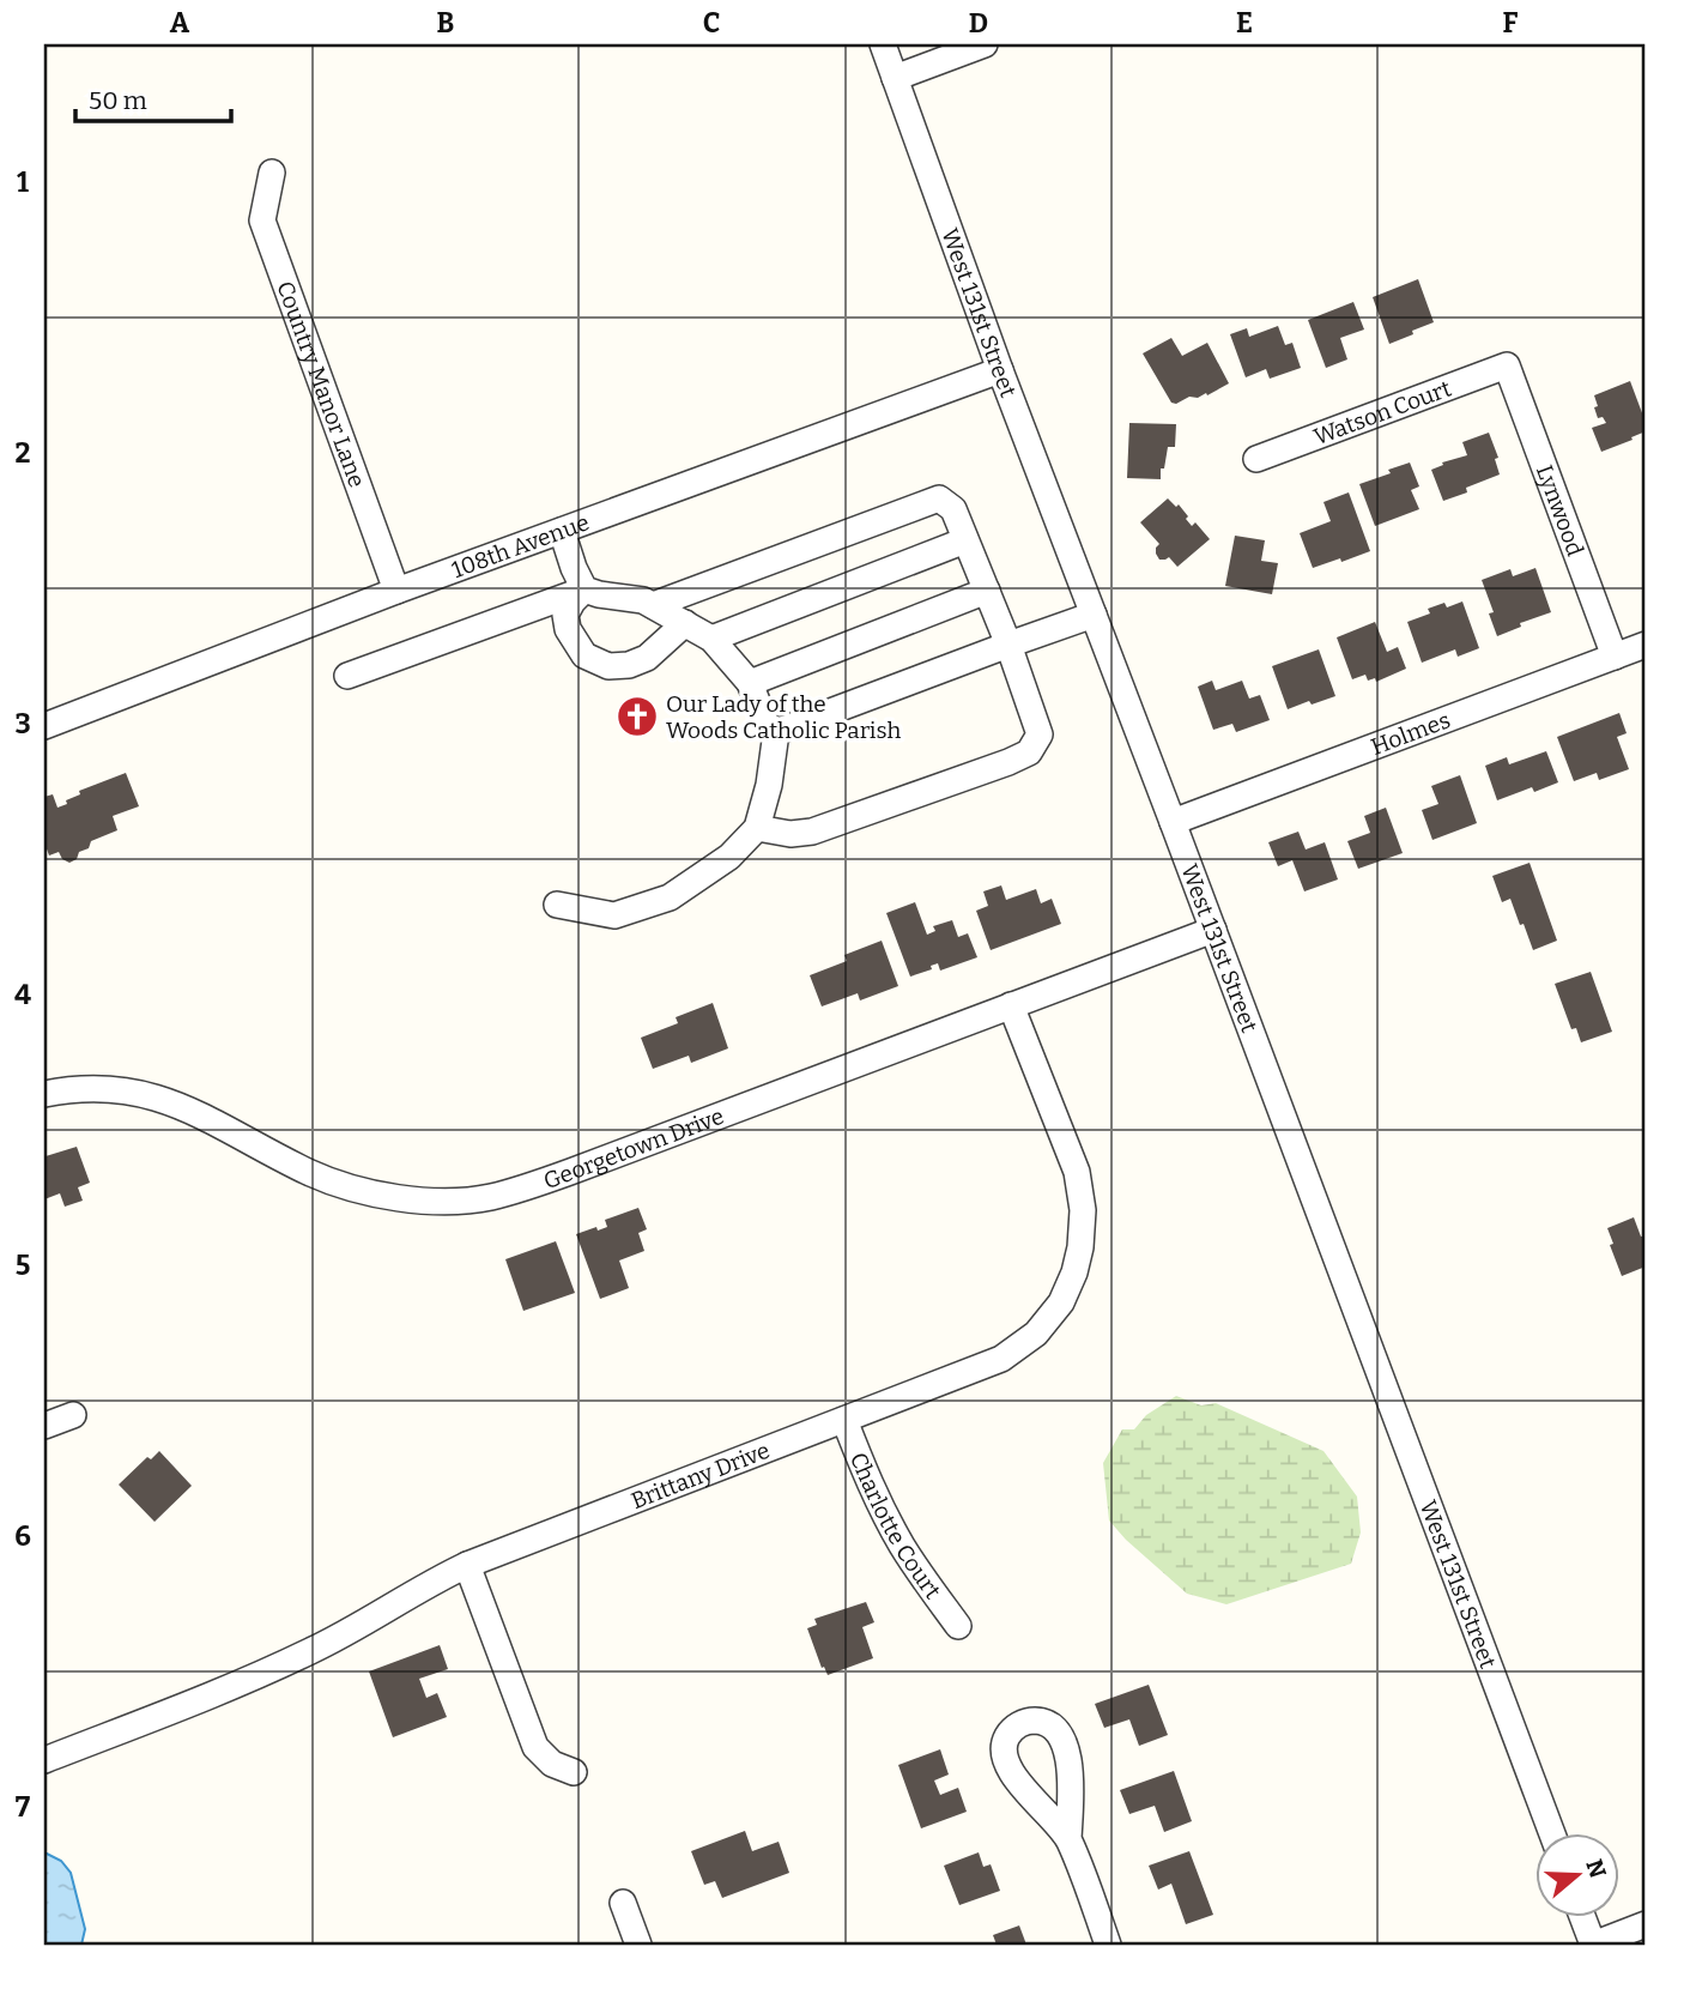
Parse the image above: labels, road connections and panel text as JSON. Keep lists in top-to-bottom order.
{
  "streets": {
    "street": [
      "West 131st Street",
      "Country Manor Lane",
      "Watson Court",
      "Lynwood",
      "108th Avenue",
      "Holmes",
      "Georgetown Drive",
      "Brittany Drive",
      "Charlotte Court"
    ]
  },
  "crossings": [
    ["West 131st Street", "108th Avenue"],
    ["West 131st Street", "Holmes"],
    ["West 131st Street", "Georgetown Drive"],
    ["Country Manor Lane", "108th Avenue"],
    ["Watson Court", "Lynwood"],
    ["Lynwood", "Holmes"],
    ["Georgetown Drive", "Brittany Drive"],
    ["Brittany Drive", "Charlotte Court"]
  ],
  "places": {
    "church": ["Our Lady of the Woods Catholic Parish"]
  },
  "scale_bar": "50 m",
  "north": "right",
  "grid": {
    "columns": [
      "A",
      "B",
      "C",
      "D",
      "E",
      "F"
    ],
    "rows": [
      "1",
      "2",
      "3",
      "4",
      "5",
      "6",
      "7"
    ]
  }
}
